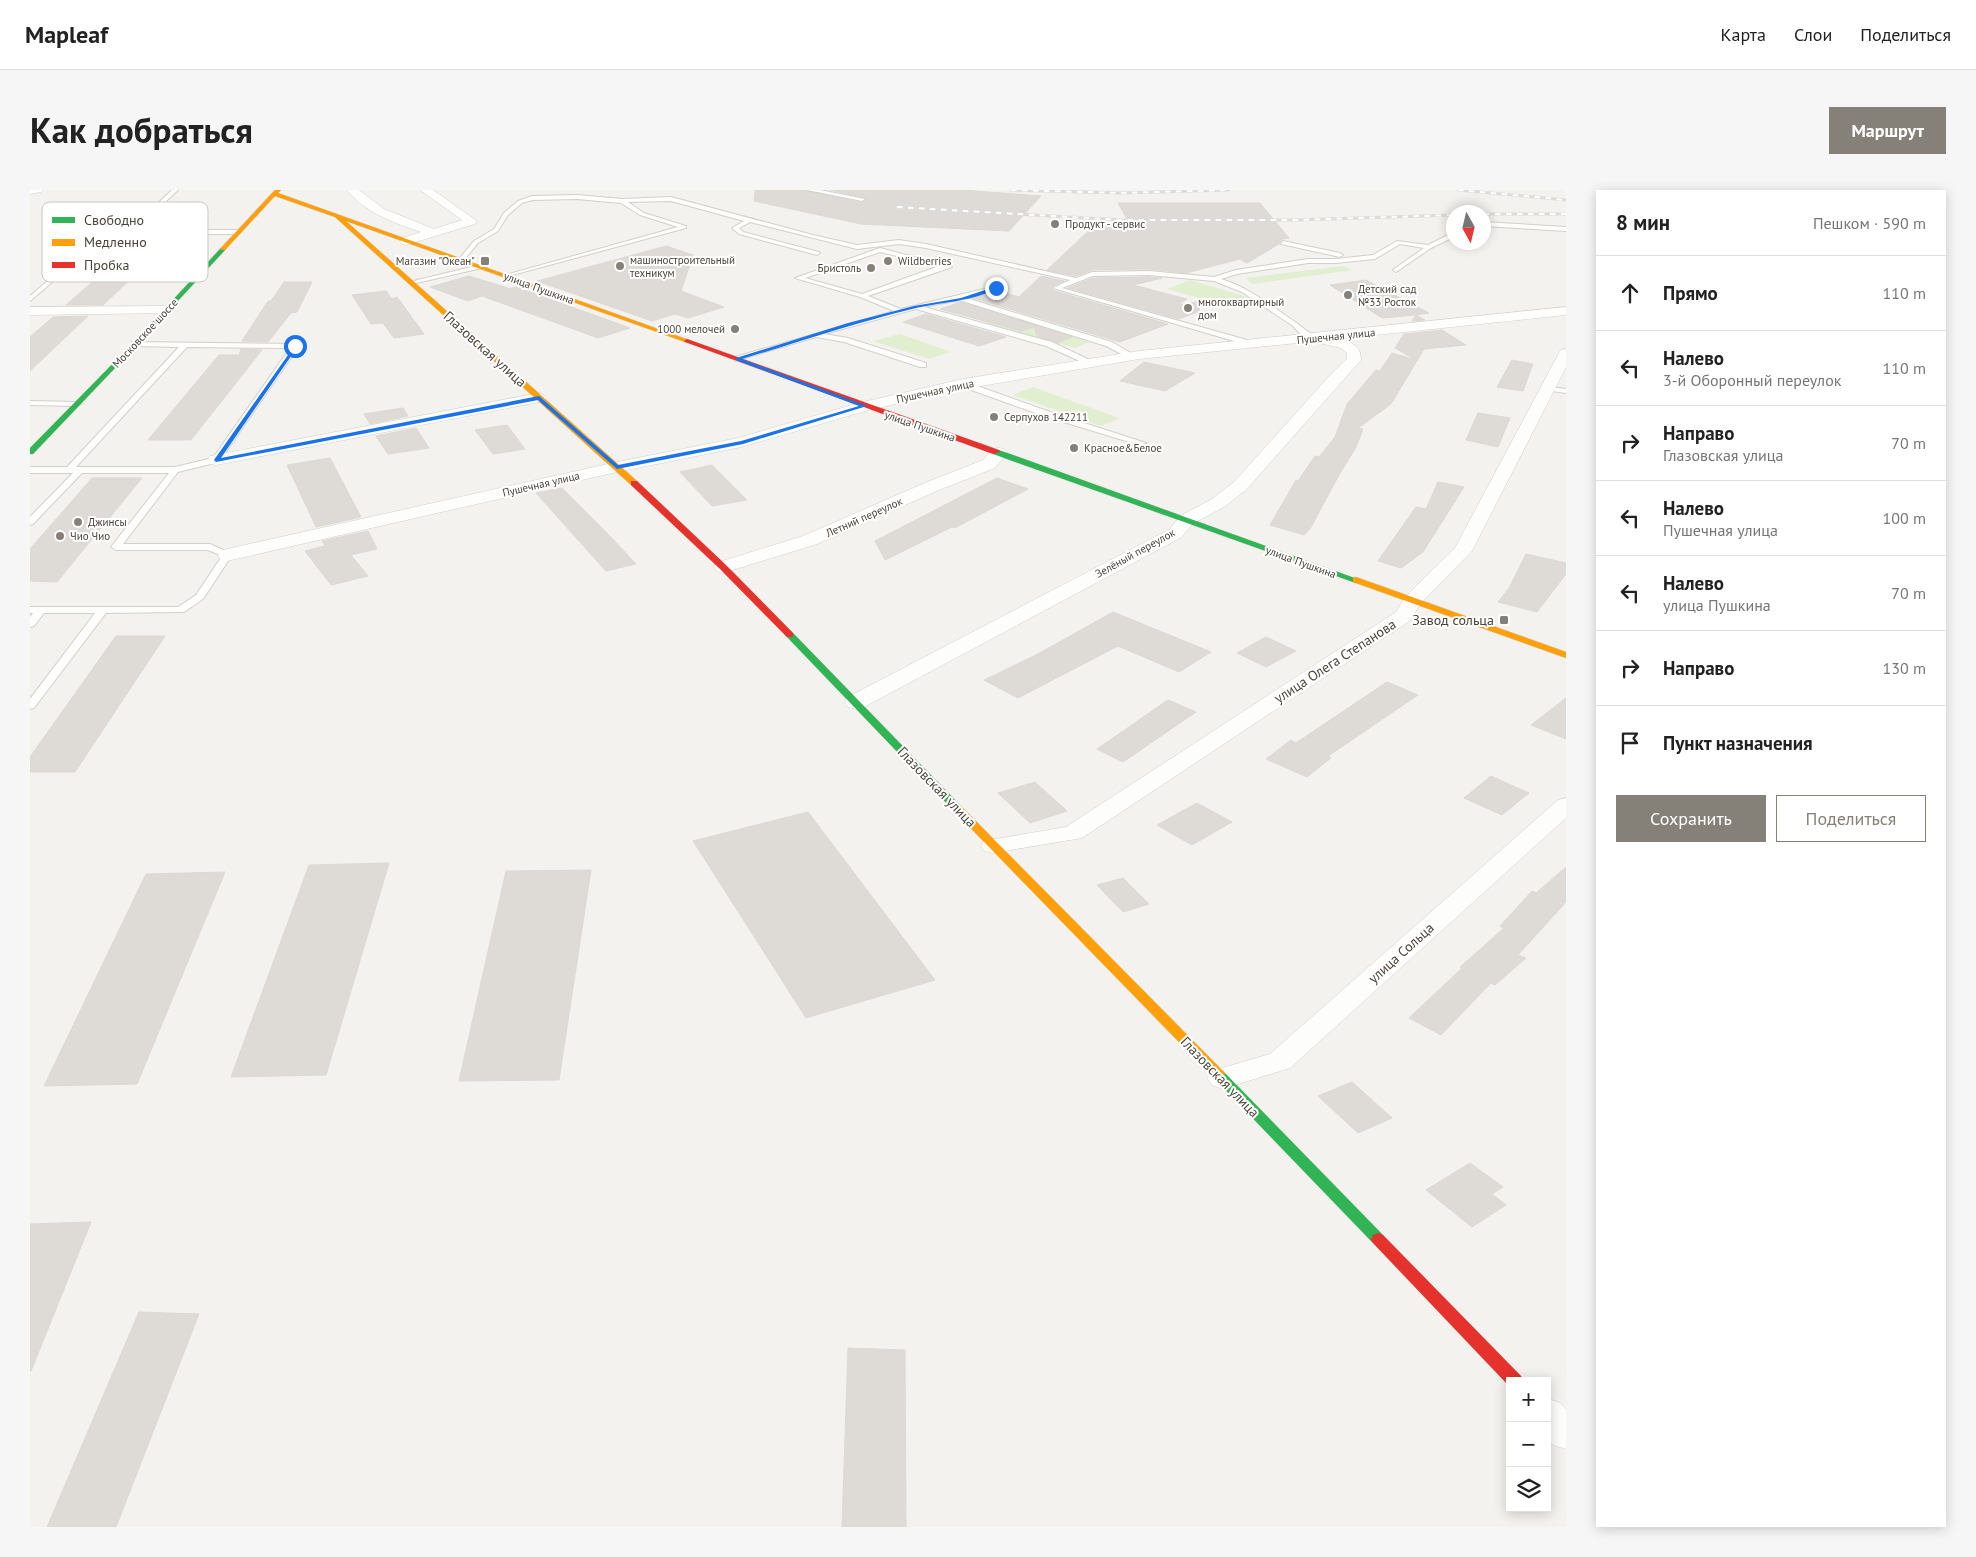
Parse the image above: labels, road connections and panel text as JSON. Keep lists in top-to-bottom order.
{
  "streets": {
    "street": [
      "улица Пушкина",
      "Московское шоссе",
      "Пушечная улица",
      "Глазовская улица",
      "Летний переулок",
      "Зелёный переулок",
      "улица Олега Степанова",
      "улица Сольца"
    ]
  },
  "crossings": [
    ["улица Пушкина", "Московское шоссе"],
    ["улица Пушкина", "Пушечная улица"],
    ["улица Пушкина", "Глазовская улица"],
    ["улица Пушкина", "Летний переулок"],
    ["улица Пушкина", "Зелёный переулок"],
    ["улица Пушкина", "улица Олега Степанова"],
    ["Пушечная улица", "Глазовская улица"],
    ["Пушечная улица", "Зелёный переулок"],
    ["Глазовская улица", "Летний переулок"],
    ["Глазовская улица", "Зелёный переулок"],
    ["Глазовская улица", "улица Олега Степанова"],
    ["Глазовская улица", "улица Сольца"]
  ],
  "places": {
    "other": [
      "Продукт - сервис",
      "Wildberries",
      "машиностроительный техникум",
      "Бристоль",
      "Детский сад №33 Росток",
      "многоквартирный дом",
      "1000 мелочей",
      "Серпухов 142211",
      "Красное&Белое",
      "Джинсы",
      "Чио Чио"
    ],
    "transit": ["Магазин \"Океан\"", "Завод сольца"]
  },
  "legend": ["Свободно", "Медленно", "Пробка"],
  "north": "bottom",
  "page": {
    "header": "Mapleaf",
    "nav": ["Карта", "Слои", "Поделиться"],
    "title": "Как добраться",
    "buttons": [
      "Маршрут",
      ["Сохранить", "Поделиться"]
    ],
    "heading": ["8 мин", "Пешком · 590 m"],
    "list": [
      ["Прямо", "110 m"],
      ["Налево", "3-й Оборонный переулок", "110 m"],
      ["Направо", "Глазовская улица", "70 m"],
      ["Налево", "Пушечная улица", "100 m"],
      ["Налево", "улица Пушкина", "70 m"],
      ["Направо", "130 m"],
      "Пункт назначения"
    ],
    "map_buttons": ["+", "−"]
  }
}
